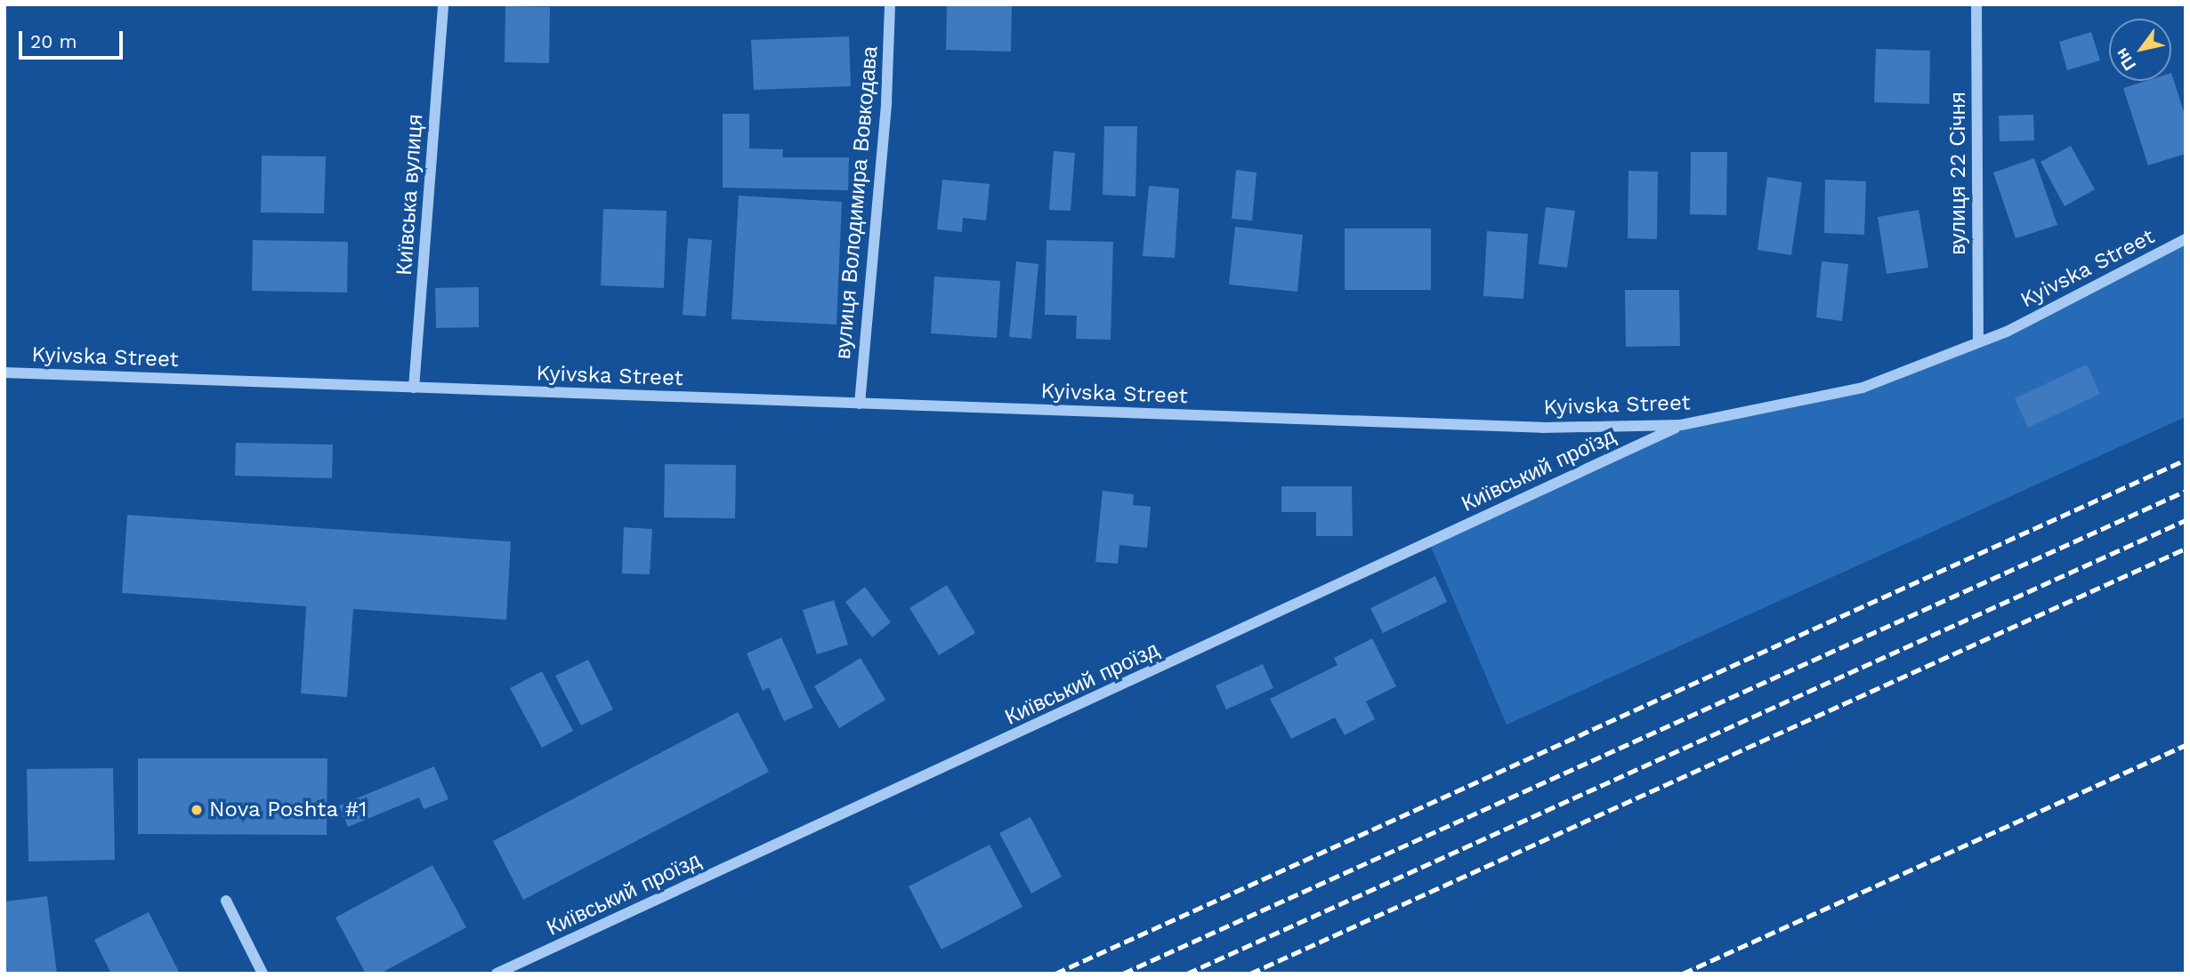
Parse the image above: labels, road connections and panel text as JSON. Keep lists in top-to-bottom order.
{
  "streets": {
    "street": [
      "вулиця 22 Січня",
      "Київська вулиця",
      "вулиця Володимира Вовкодава",
      "Kyivska Street",
      "Київський проїзд"
    ]
  },
  "crossings": [
    ["вулиця 22 Січня", "Kyivska Street"],
    ["Київська вулиця", "Kyivska Street"],
    ["вулиця Володимира Вовкодава", "Kyivska Street"],
    ["Kyivska Street", "Київський проїзд"]
  ],
  "places": ["Nova Poshta #1"],
  "scale_bar": "20 m",
  "north": "bottom left"
}
